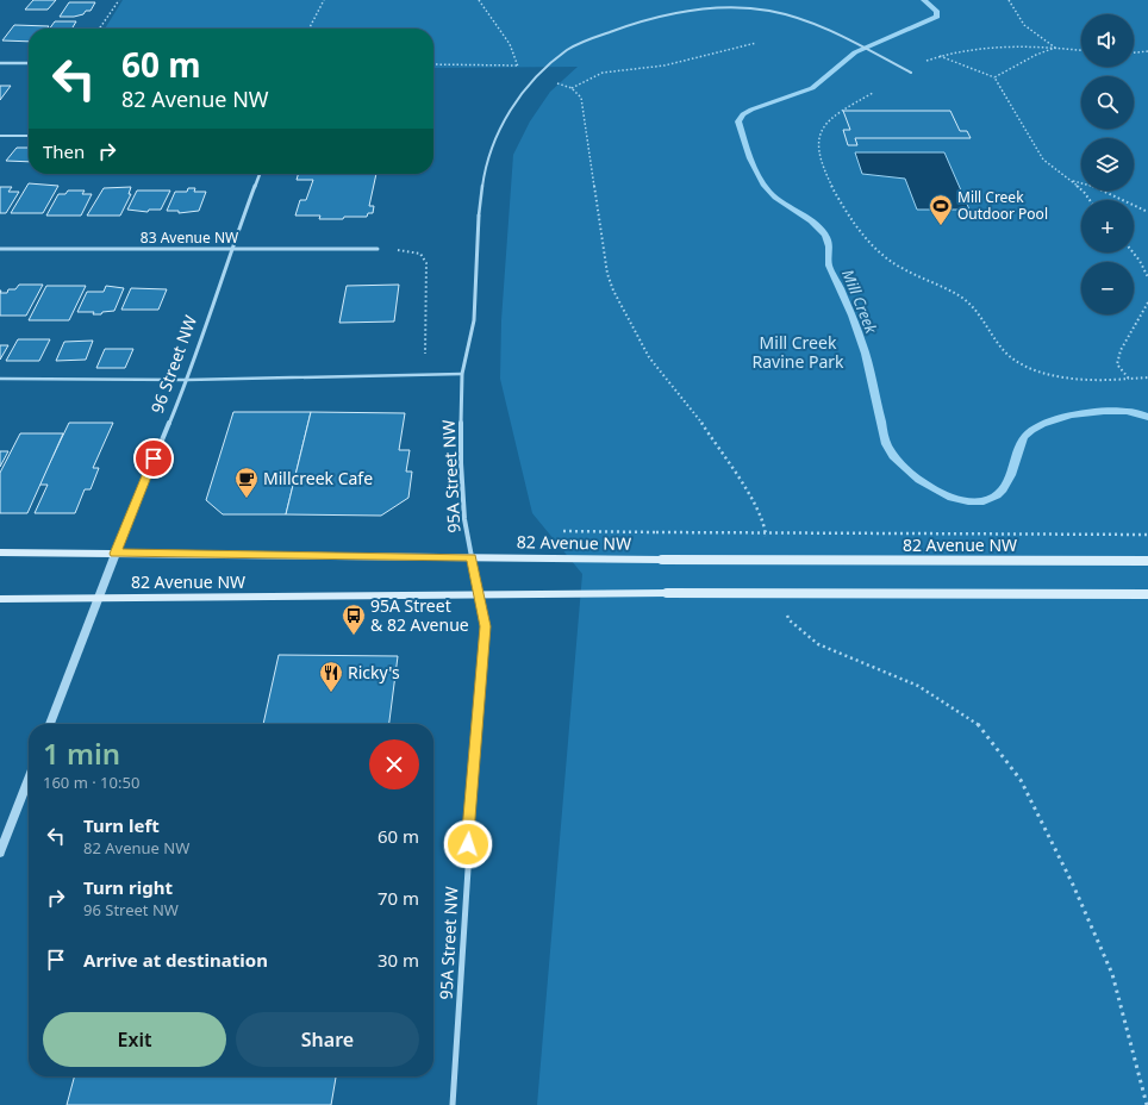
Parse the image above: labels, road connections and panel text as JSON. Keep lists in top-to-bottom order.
{
  "streets": {
    "main road": ["82 Avenue NW"],
    "street": ["83 Avenue NW", "96 Street NW", "95A Street NW"]
  },
  "crossings": [
    ["83 Avenue NW", "96 Street NW"],
    ["96 Street NW", "82 Avenue NW"],
    ["95A Street NW", "82 Avenue NW"]
  ],
  "water": ["Mill Creek"],
  "parks": ["Mill Creek Ravine Park"],
  "places": {
    "sports": ["Mill Creek Outdoor Pool"],
    "cafe": ["Millcreek Cafe"],
    "bus stop": ["95A Street & 82 Avenue"],
    "restaurant": ["Ricky's"]
  },
  "page": {
    "map_buttons": ["+", "−"],
    "turn": ["60 m", "82 Avenue NW"],
    "then": "Then",
    "heading": ["1 min", "160 m · 10:50"],
    "list": [
      {
        "name": "Turn left",
        "note": "82 Avenue NW",
        "value": "60 m"
      },
      {
        "name": "Turn right",
        "note": "96 Street NW",
        "value": "70 m"
      },
      {
        "name": "Arrive at destination",
        "value": "30 m"
      }
    ],
    "buttons": ["Exit", "Share"]
  }
}
